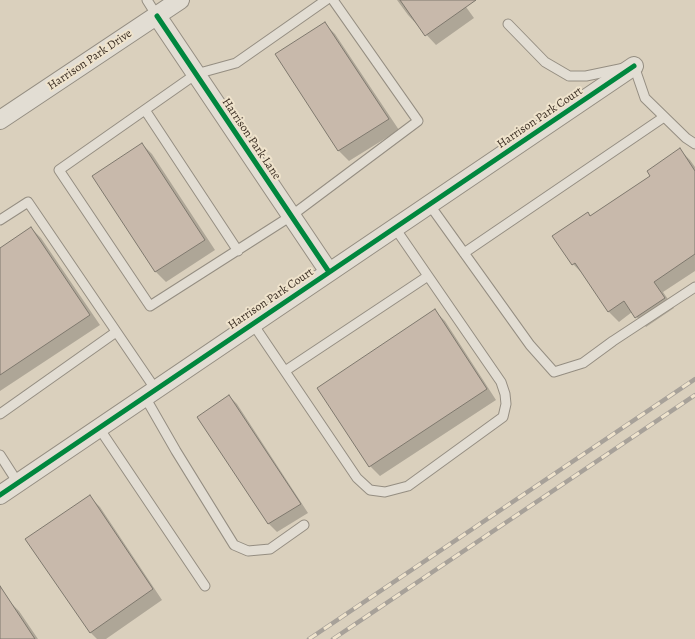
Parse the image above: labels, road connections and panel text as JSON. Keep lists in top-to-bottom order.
{
  "streets": {
    "street": ["Harrison Park Drive", "Harrison Park Court", "Harrison Park Lane"]
  },
  "crossings": [
    ["Harrison Park Drive", "Harrison Park Lane"],
    ["Harrison Park Court", "Harrison Park Lane"]
  ]
}
